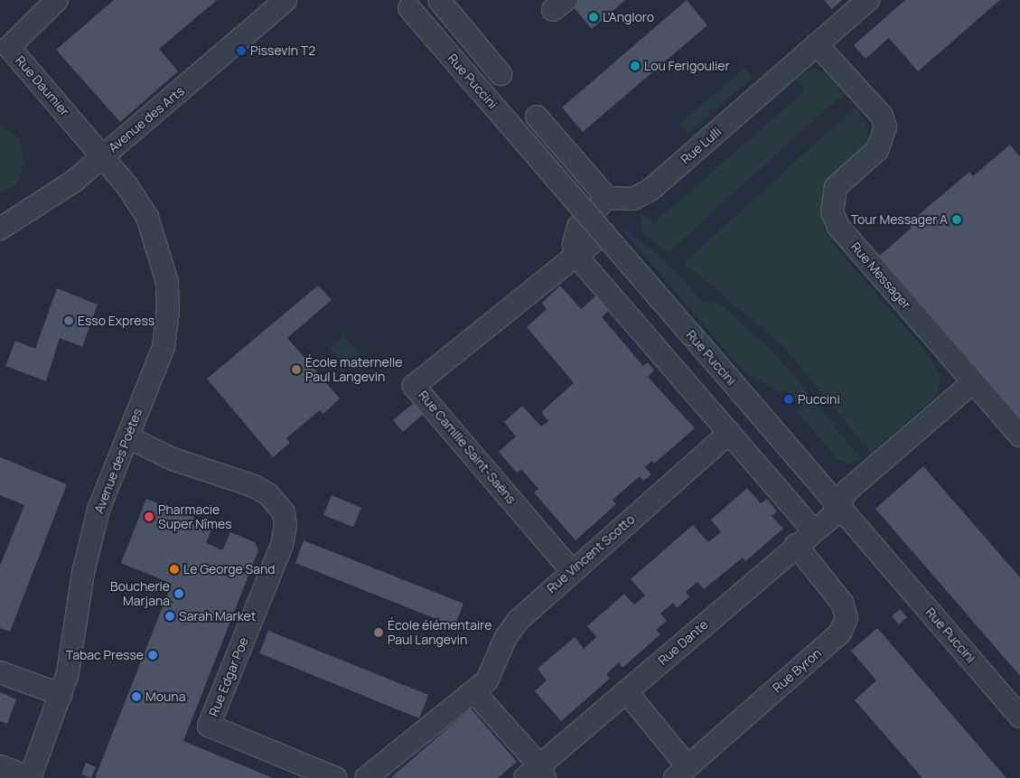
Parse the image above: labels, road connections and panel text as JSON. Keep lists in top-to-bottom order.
{
  "streets": {
    "street": [
      "Rue Puccini",
      "Rue Daumier",
      "Avenue des Arts",
      "Rue Lulli",
      "Rue Messager",
      "Rue Camille Saint-Saëns",
      "Avenue des Poètes",
      "Rue Vincent Scotto",
      "Rue Dante",
      "Rue Byron",
      "Rue Edgar Poe"
    ]
  },
  "crossings": [
    ["Rue Puccini", "Rue Camille Saint-Saëns"],
    ["Rue Puccini", "Rue Dante"],
    ["Rue Daumier", "Avenue des Arts"],
    ["Rue Daumier", "Avenue des Poètes"],
    ["Avenue des Arts", "Avenue des Poètes"],
    ["Rue Lulli", "Rue Messager"],
    ["Rue Messager", "Rue Dante"],
    ["Rue Camille Saint-Saëns", "Rue Vincent Scotto"],
    ["Avenue des Poètes", "Rue Edgar Poe"],
    ["Rue Dante", "Rue Byron"]
  ],
  "places": [
    "L'Angloro",
    "Pissevin T2",
    "Lou Ferigoulier",
    "Tour Messager A",
    "Esso Express",
    "École maternelle Paul Langevin",
    "Puccini",
    "Pharmacie Super Nîmes",
    "Le George Sand",
    "Boucherie Marjana",
    "Sarah Market",
    "École élémentaire Paul Langevin",
    "Tabac Presse",
    "Mouna"
  ]
}
